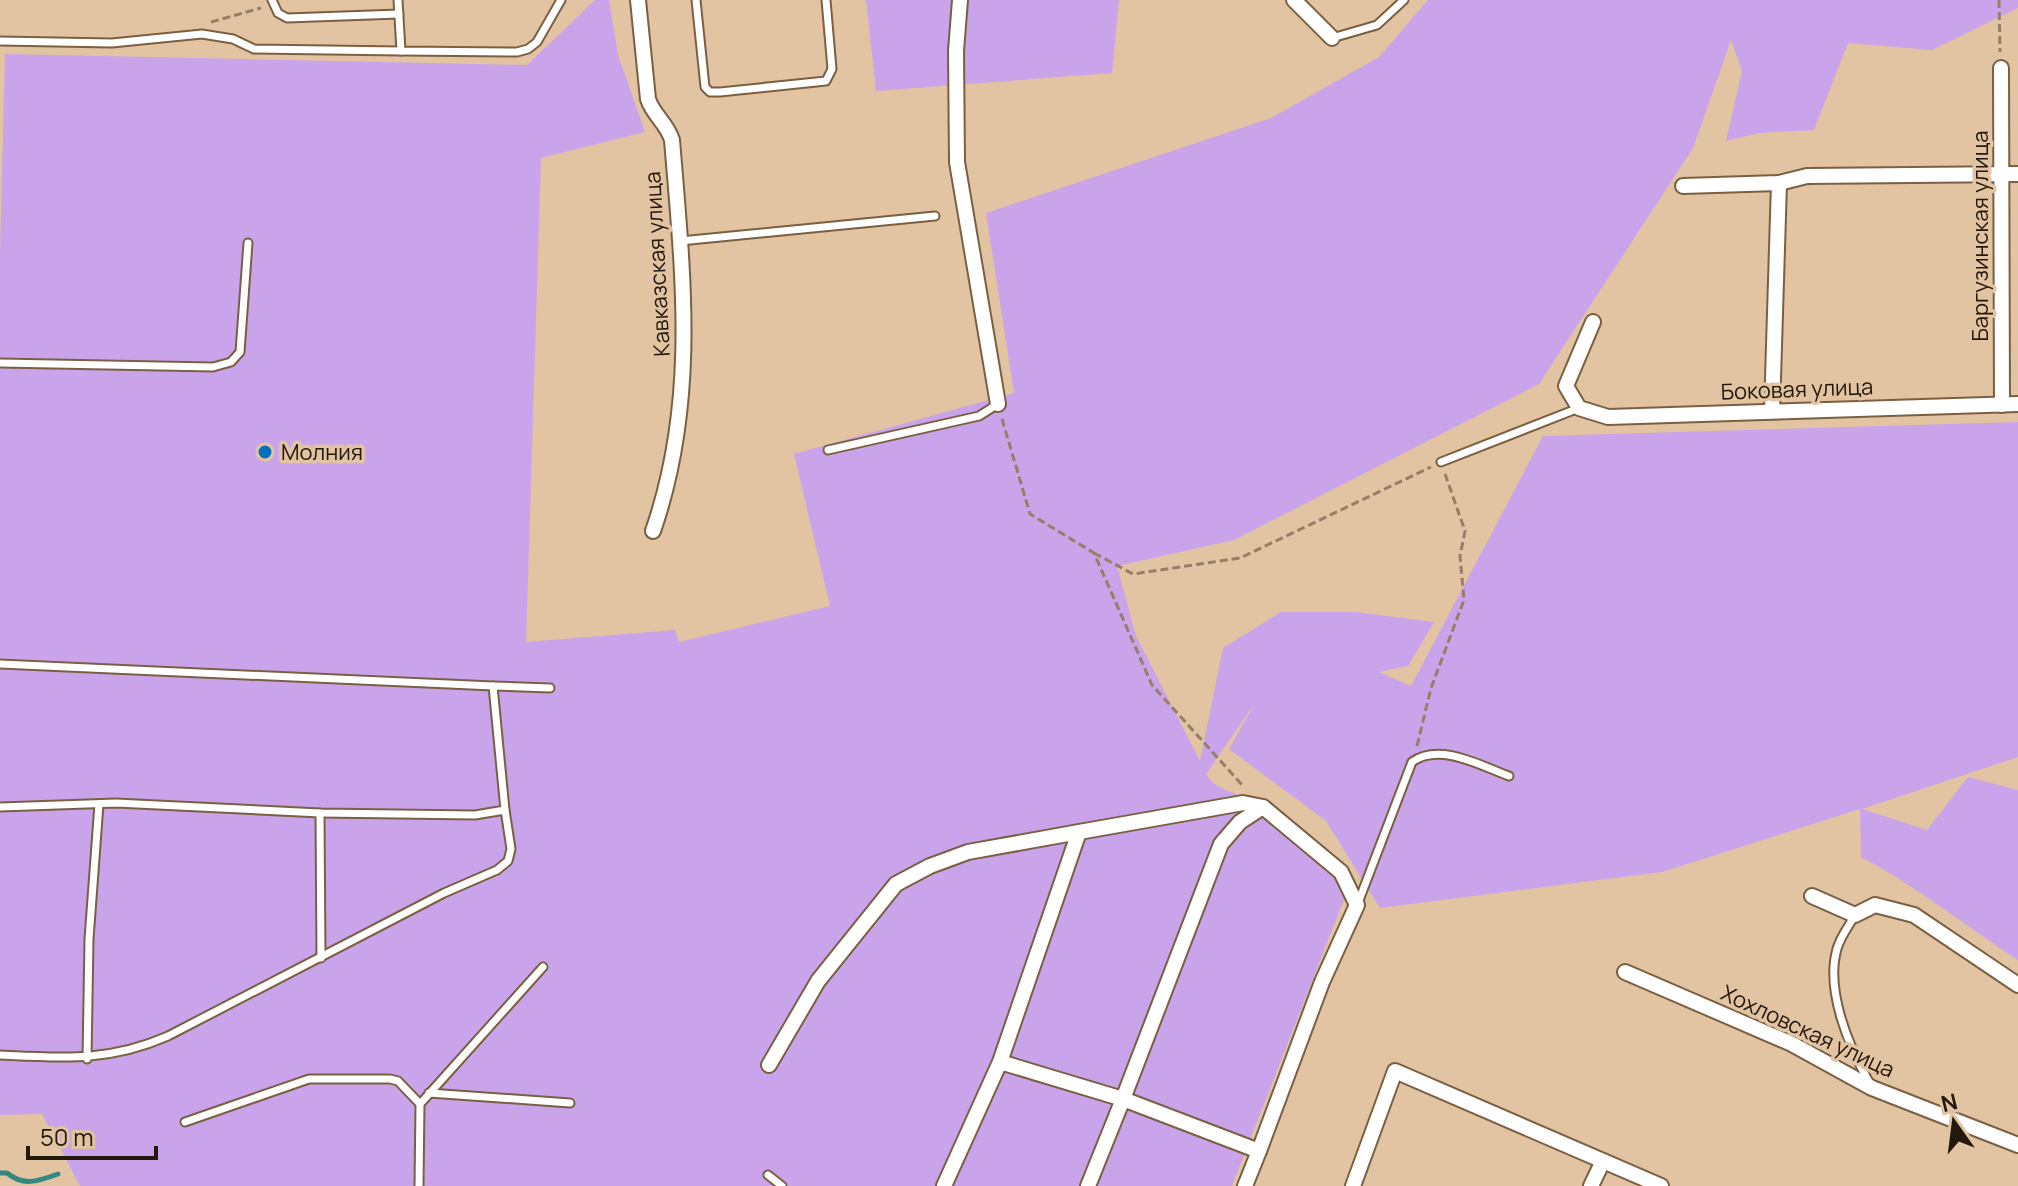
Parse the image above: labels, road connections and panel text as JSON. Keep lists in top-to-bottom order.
{
  "streets": {
    "street": [
      "Баргузинская улица",
      "Кавказская улица",
      "Боковая улица",
      "Хохловская улица"
    ]
  },
  "crossings": [
    ["Баргузинская улица", "Боковая улица"]
  ],
  "places": ["Молния"],
  "scale_bar": "50 m",
  "north": "top"
}
